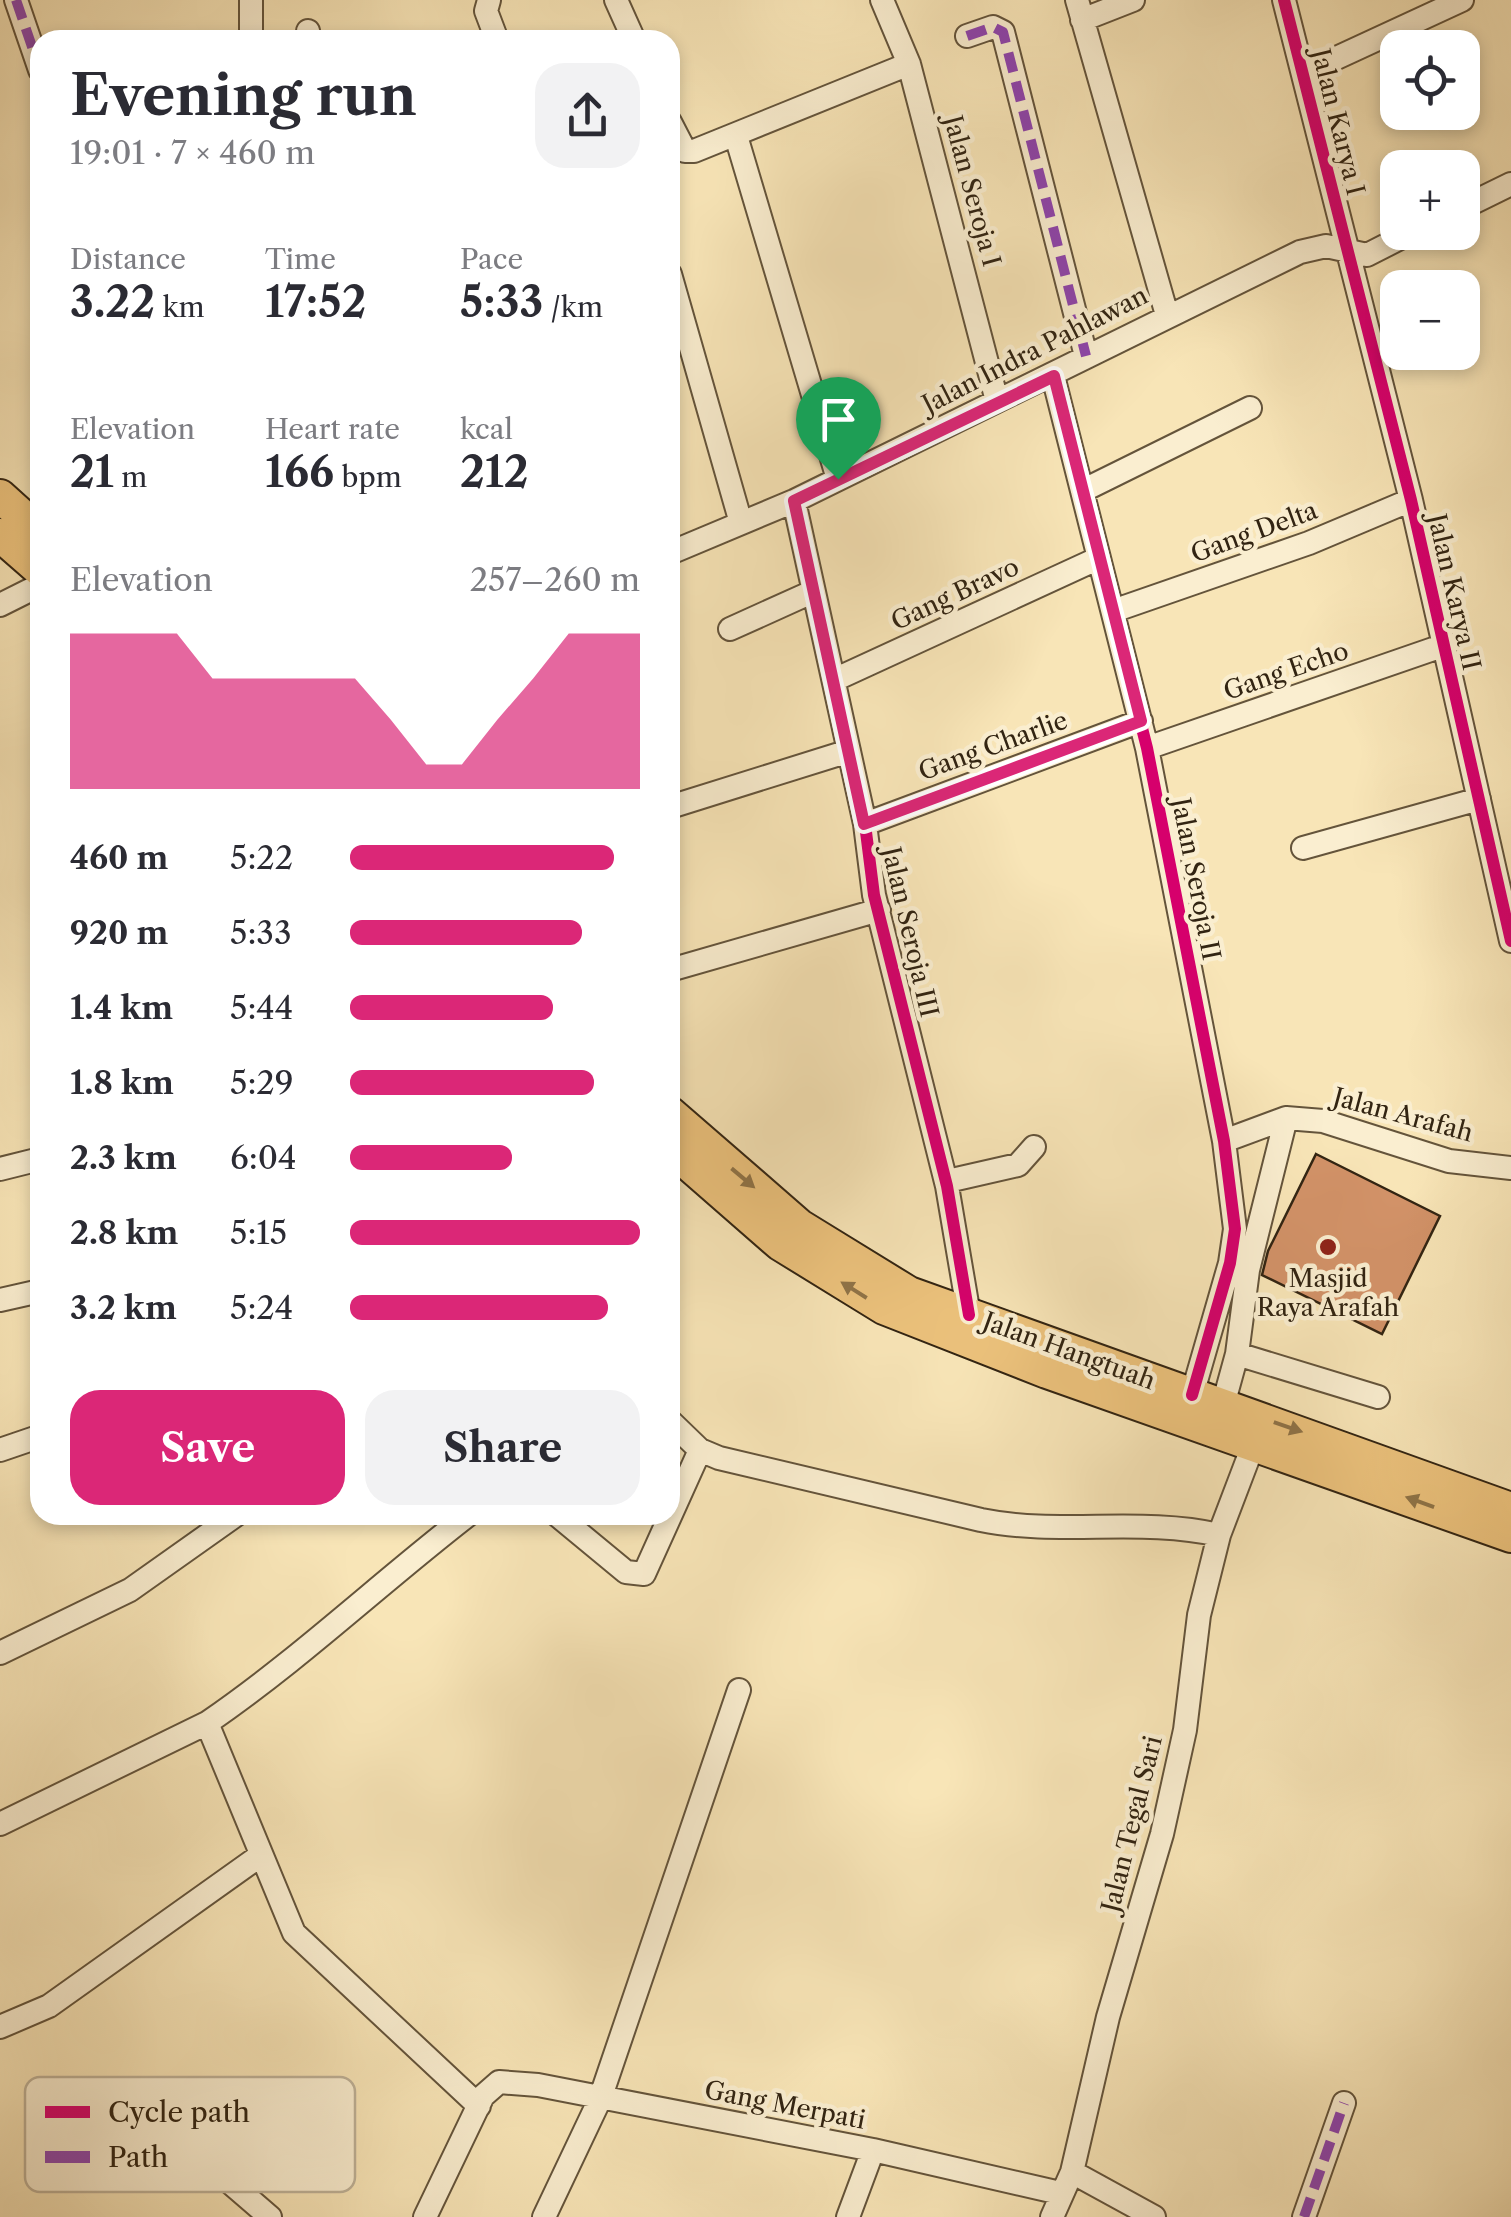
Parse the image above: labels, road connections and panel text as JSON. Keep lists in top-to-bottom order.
{
  "streets": {
    "highway": ["Jalan Hangtuah"],
    "street": [
      "Jalan Karya I",
      "Jalan Seroja I",
      "Jalan Indra Pahlawan",
      "Gang Delta",
      "Jalan Karya II",
      "Gang Bravo",
      "Gang Echo",
      "Gang Charlie",
      "Jalan Seroja II",
      "Jalan Seroja III",
      "Jalan Arafah",
      "Jalan Tegal Sari",
      "Gang Merpati"
    ]
  },
  "crossings": [
    ["Jalan Karya I", "Jalan Indra Pahlawan"],
    ["Jalan Karya I", "Jalan Karya II"],
    ["Jalan Seroja I", "Jalan Indra Pahlawan"],
    ["Jalan Indra Pahlawan", "Jalan Karya II"],
    ["Jalan Indra Pahlawan", "Jalan Seroja II"],
    ["Jalan Indra Pahlawan", "Jalan Seroja III"],
    ["Gang Delta", "Jalan Karya II"],
    ["Gang Delta", "Jalan Seroja II"],
    ["Jalan Karya II", "Gang Echo"],
    ["Gang Bravo", "Jalan Seroja II"],
    ["Gang Bravo", "Jalan Seroja III"],
    ["Gang Echo", "Jalan Seroja II"],
    ["Gang Charlie", "Jalan Seroja II"],
    ["Gang Charlie", "Jalan Seroja III"],
    ["Jalan Seroja II", "Jalan Arafah"],
    ["Jalan Seroja II", "Jalan Hangtuah"],
    ["Jalan Seroja III", "Jalan Hangtuah"],
    ["Jalan Hangtuah", "Jalan Tegal Sari"],
    ["Jalan Tegal Sari", "Gang Merpati"]
  ],
  "places": ["Masjid Raya Arafah"],
  "legend": ["Cycle path", "Path"],
  "page": {
    "map_buttons": ["+", "−"],
    "heading": ["Evening run", "19:01 · 7 × 460 m"],
    "stats": [
      ["Distance", "3.22 km"],
      ["Time", "17:52"],
      ["Pace", "5:33 /km"],
      ["Elevation", "21 m"],
      ["Heart rate", "166 bpm"],
      ["kcal", "212"]
    ],
    "chart": ["Elevation", "257–260 m"],
    "list": [
      {
        "name": "460 m",
        "note": "5:22"
      },
      {
        "name": "920 m",
        "note": "5:33"
      },
      {
        "name": "1.4 km",
        "note": "5:44"
      },
      {
        "name": "1.8 km",
        "note": "5:29"
      },
      {
        "name": "2.3 km",
        "note": "6:04"
      },
      {
        "name": "2.8 km",
        "note": "5:15"
      },
      {
        "name": "3.2 km",
        "note": "5:24"
      }
    ],
    "buttons": ["Save", "Share"]
  }
}
